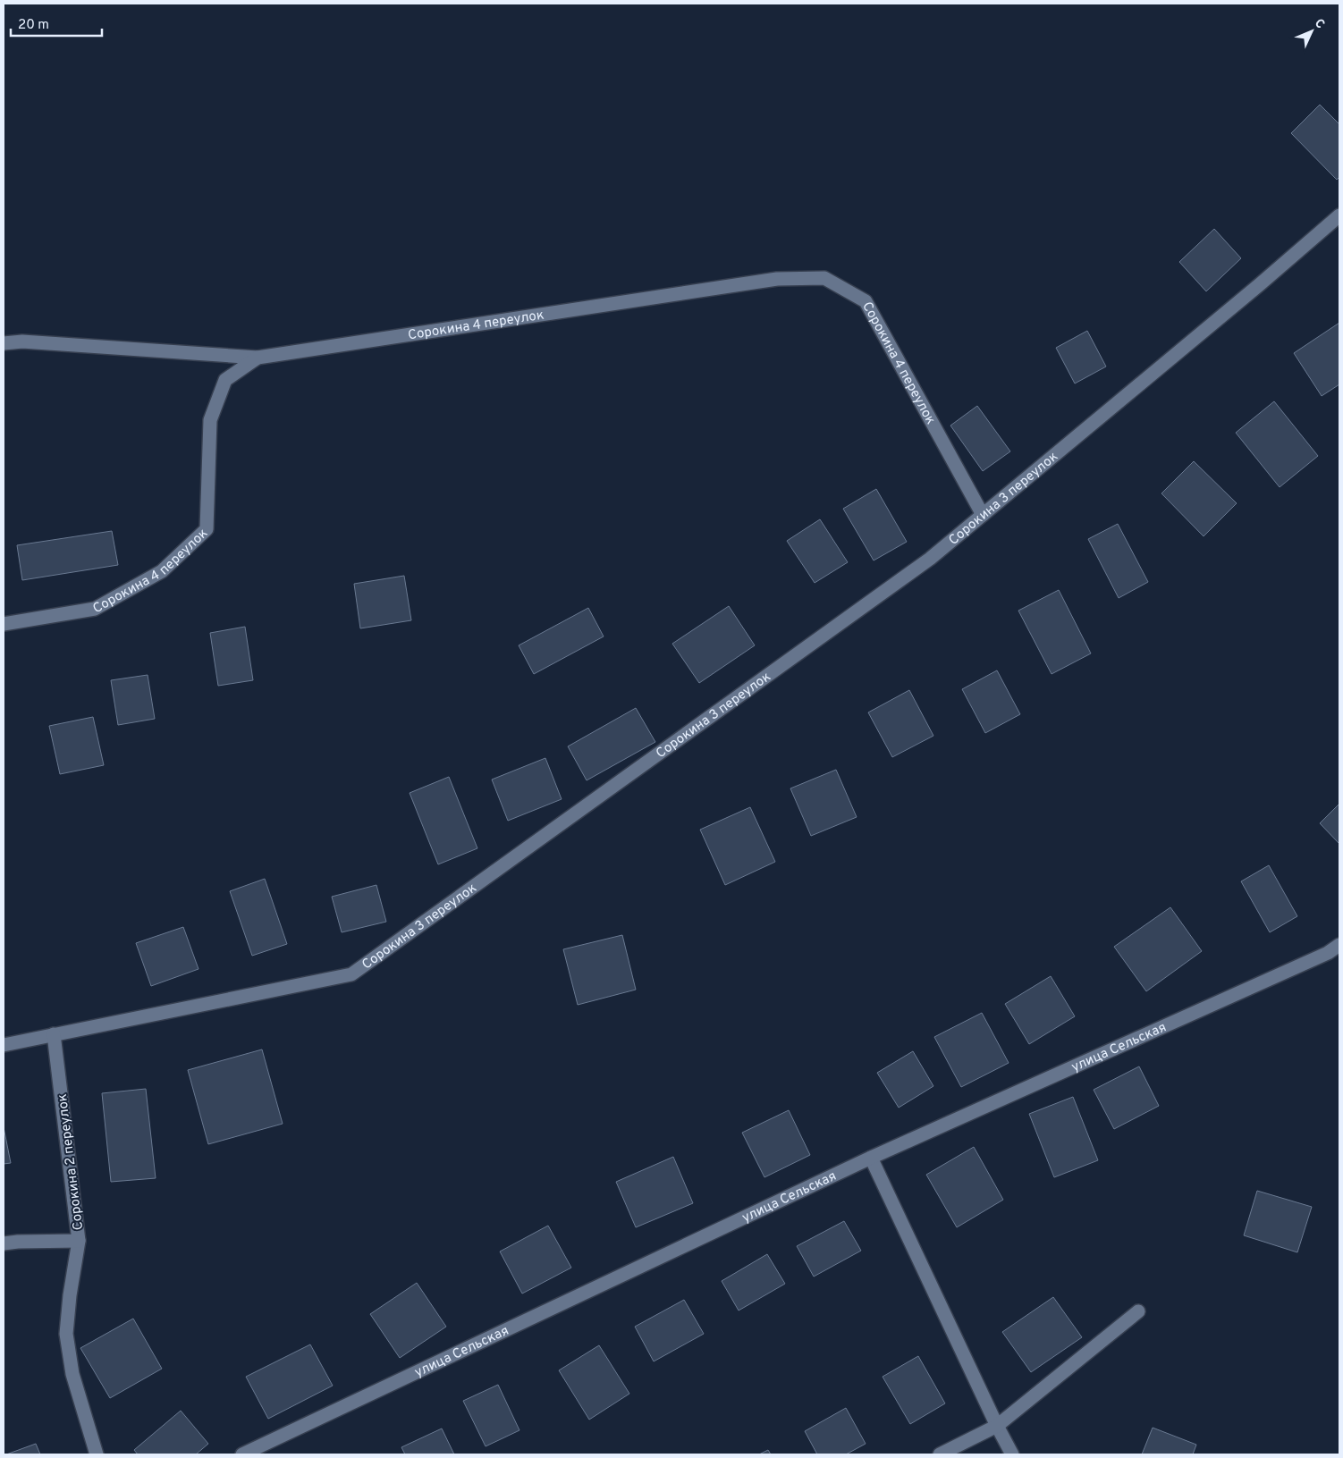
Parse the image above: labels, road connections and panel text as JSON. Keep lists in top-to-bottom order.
{
  "streets": {
    "street": [
      "Сорокина 4 переулок",
      "Сорокина 3 переулок",
      "улица Сельская",
      "Сорокина 2 переулок"
    ]
  },
  "crossings": [
    ["Сорокина 4 переулок", "Сорокина 3 переулок"],
    ["Сорокина 3 переулок", "Сорокина 2 переулок"]
  ],
  "scale_bar": "20 m",
  "north": "top right"
}
